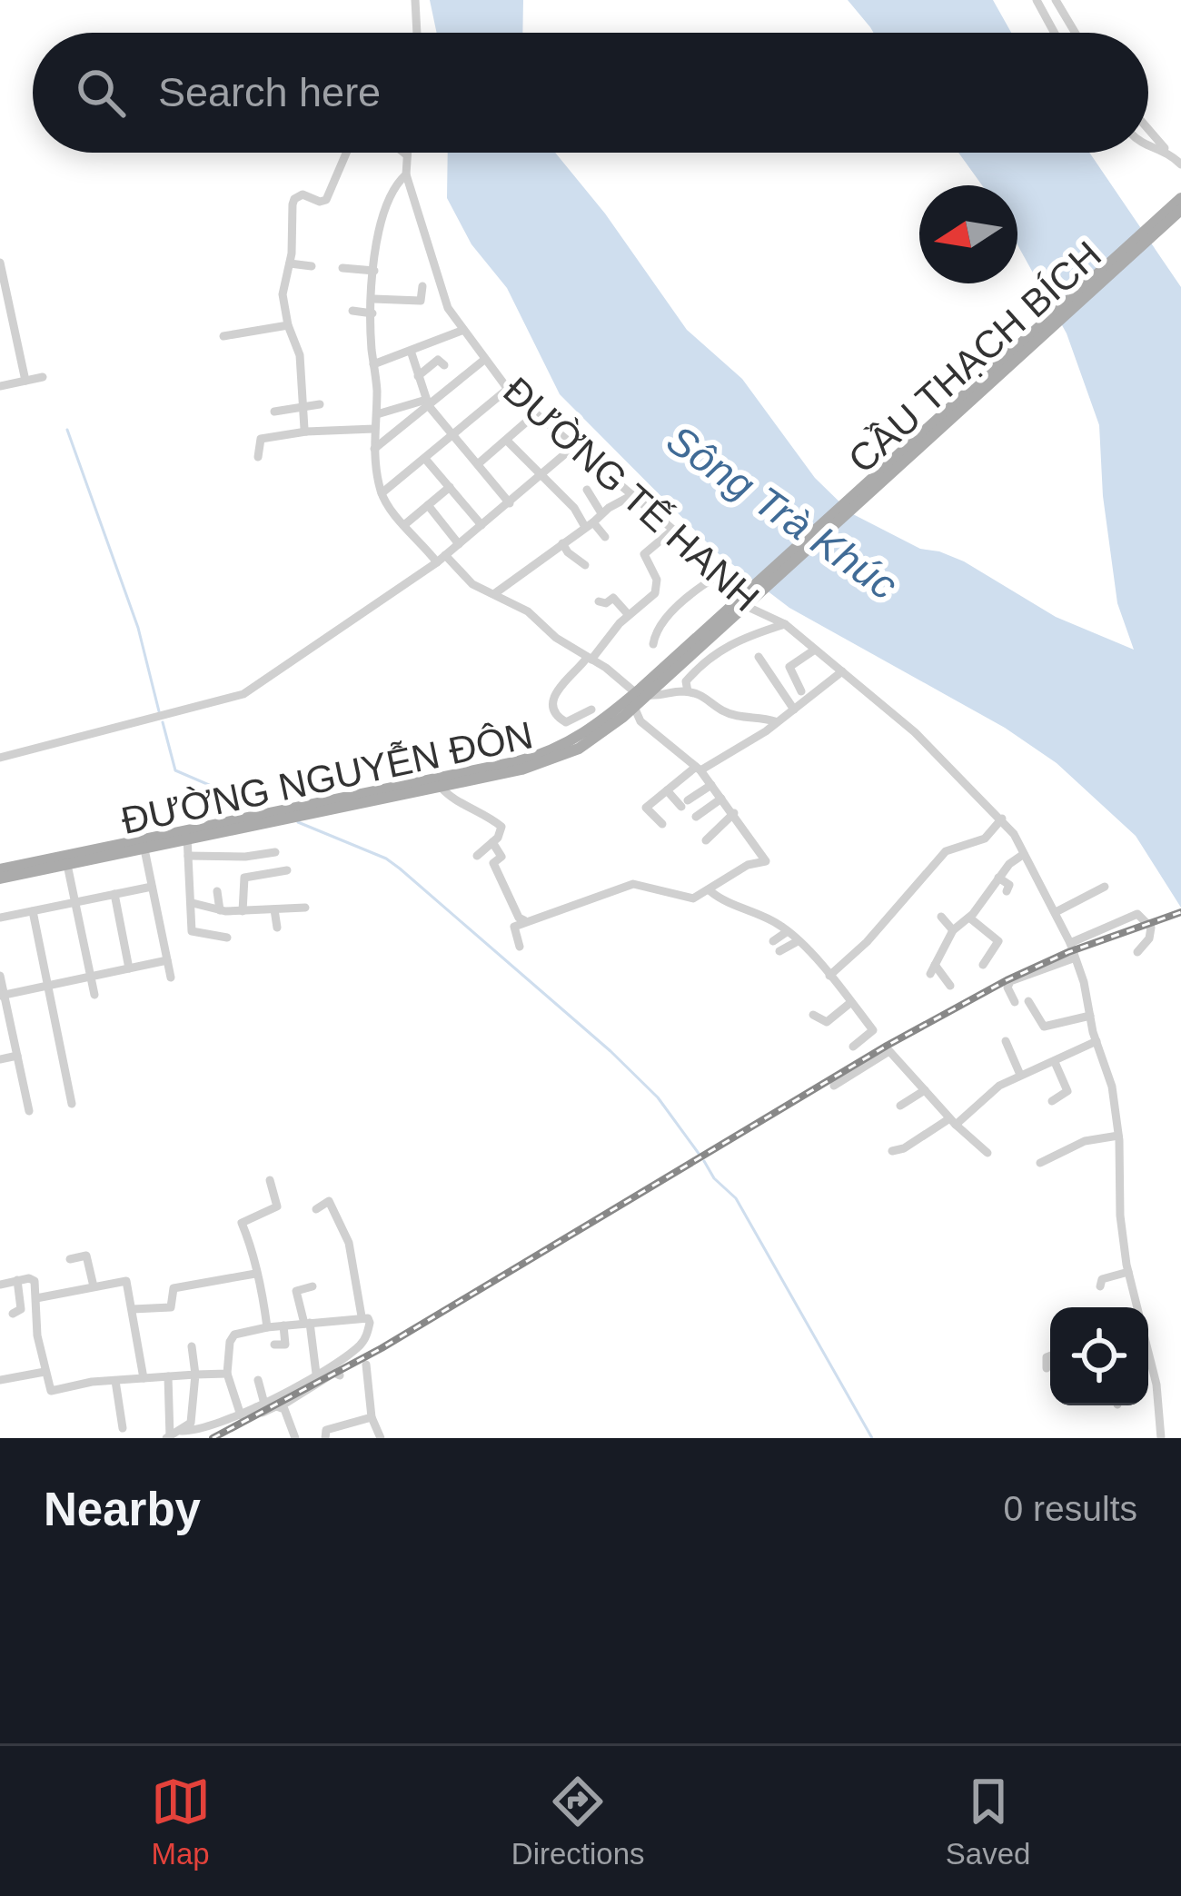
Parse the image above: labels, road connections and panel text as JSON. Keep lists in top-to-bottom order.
{
  "streets": {
    "main road": ["CẦU THẠCH BÍCH", "ĐƯỜNG NGUYỄN ĐÔN"],
    "street": ["ĐƯỜNG TẾ HANH"]
  },
  "crossings": [
    ["CẦU THẠCH BÍCH", "ĐƯỜNG NGUYỄN ĐÔN"],
    ["ĐƯỜNG TẾ HANH", "ĐƯỜNG NGUYỄN ĐÔN"]
  ],
  "water": ["Sông Trà Khúc"],
  "north": "left",
  "page": {
    "search": "Search here",
    "heading": ["Nearby", "0 results"],
    "nav": ["Map", "Directions", "Saved"]
  }
}
